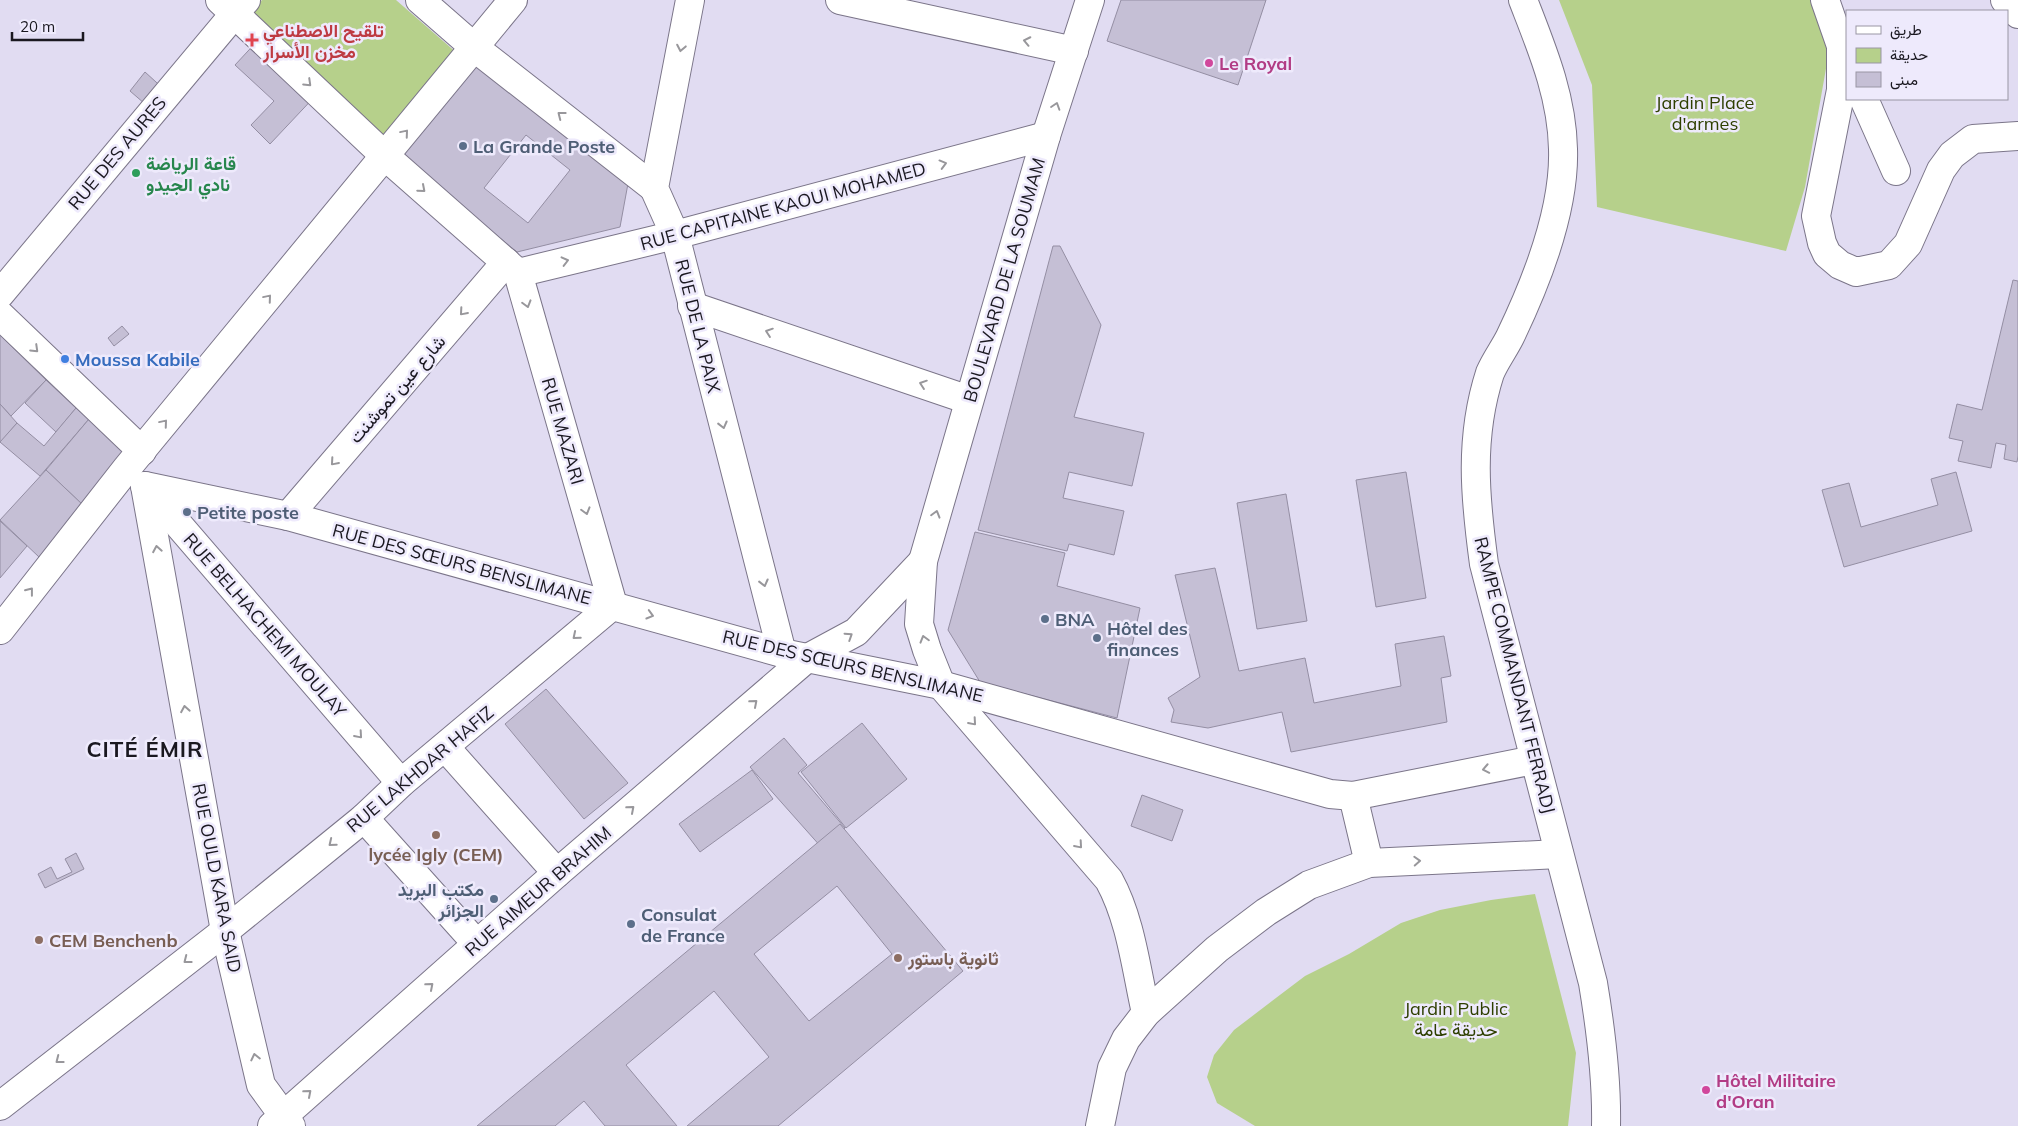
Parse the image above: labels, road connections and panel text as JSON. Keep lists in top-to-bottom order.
{
  "streets": {
    "street": [
      "RUE DES AURES",
      "RUE CAPITAINE KAOUI MOHAMED",
      "BOULEVARD DE LA SOUMAM",
      "RUE DE LA PAIX",
      "شارع عين تموشنت",
      "RUE MAZARI",
      "RUE DES SŒURS BENSLIMANE",
      "RUE BELHACHEMI MOULAY",
      "RAMPE COMMANDANT FERRADJ",
      "RUE LAKHDAR HAFIZ",
      "RUE OULD KARA SAID",
      "RUE AIMEUR BRAHIM"
    ]
  },
  "crossings": [
    ["RUE CAPITAINE KAOUI MOHAMED", "BOULEVARD DE LA SOUMAM"],
    ["RUE CAPITAINE KAOUI MOHAMED", "RUE DE LA PAIX"],
    ["RUE CAPITAINE KAOUI MOHAMED", "شارع عين تموشنت"],
    ["RUE CAPITAINE KAOUI MOHAMED", "RUE MAZARI"],
    ["BOULEVARD DE LA SOUMAM", "RUE AIMEUR BRAHIM"],
    ["RUE DE LA PAIX", "RUE DES SŒURS BENSLIMANE"],
    ["RUE DE LA PAIX", "RUE AIMEUR BRAHIM"],
    ["شارع عين تموشنت", "RUE MAZARI"],
    ["شارع عين تموشنت", "RUE DES SŒURS BENSLIMANE"],
    ["RUE MAZARI", "RUE DES SŒURS BENSLIMANE"],
    ["RUE MAZARI", "RUE LAKHDAR HAFIZ"],
    ["RUE DES SŒURS BENSLIMANE", "RUE BELHACHEMI MOULAY"],
    ["RUE DES SŒURS BENSLIMANE", "RAMPE COMMANDANT FERRADJ"],
    ["RUE DES SŒURS BENSLIMANE", "RUE LAKHDAR HAFIZ"],
    ["RUE DES SŒURS BENSLIMANE", "RUE OULD KARA SAID"],
    ["RUE DES SŒURS BENSLIMANE", "RUE AIMEUR BRAHIM"],
    ["RUE BELHACHEMI MOULAY", "RUE LAKHDAR HAFIZ"],
    ["RUE BELHACHEMI MOULAY", "RUE OULD KARA SAID"],
    ["RUE LAKHDAR HAFIZ", "RUE OULD KARA SAID"],
    ["RUE OULD KARA SAID", "RUE AIMEUR BRAHIM"]
  ],
  "one_way": [
    "RUE CAPITAINE KAOUI MOHAMED",
    "BOULEVARD DE LA SOUMAM",
    "RUE DE LA PAIX",
    "RUE MAZARI",
    "RUE BELHACHEMI MOULAY",
    "RUE LAKHDAR HAFIZ",
    "RUE OULD KARA SAID",
    "RUE AIMEUR BRAHIM"
  ],
  "districts": ["CITÉ ÉMIR"],
  "parks": ["Jardin Place d'armes", "Jardin Public حديقة عامة"],
  "places": {
    "health": ["تلقيح الاصطناعي مخزن الأسرار"],
    "other": [
      "Le Royal",
      "La Grande Poste",
      "قاعة الرياضة نادي الجيدو",
      "Moussa Kabile",
      "Petite poste",
      "BNA",
      "Hôtel des finances",
      "lycée Igly (CEM)",
      "مكتب البريد الجزائر",
      "Consulat de France",
      "CEM Benchenb",
      "ثانوية باستور",
      "Hôtel Militaire d'Oran"
    ]
  },
  "legend": ["طريق", "حديقة", "مبنى"],
  "scale_bar": "20 m"
}
